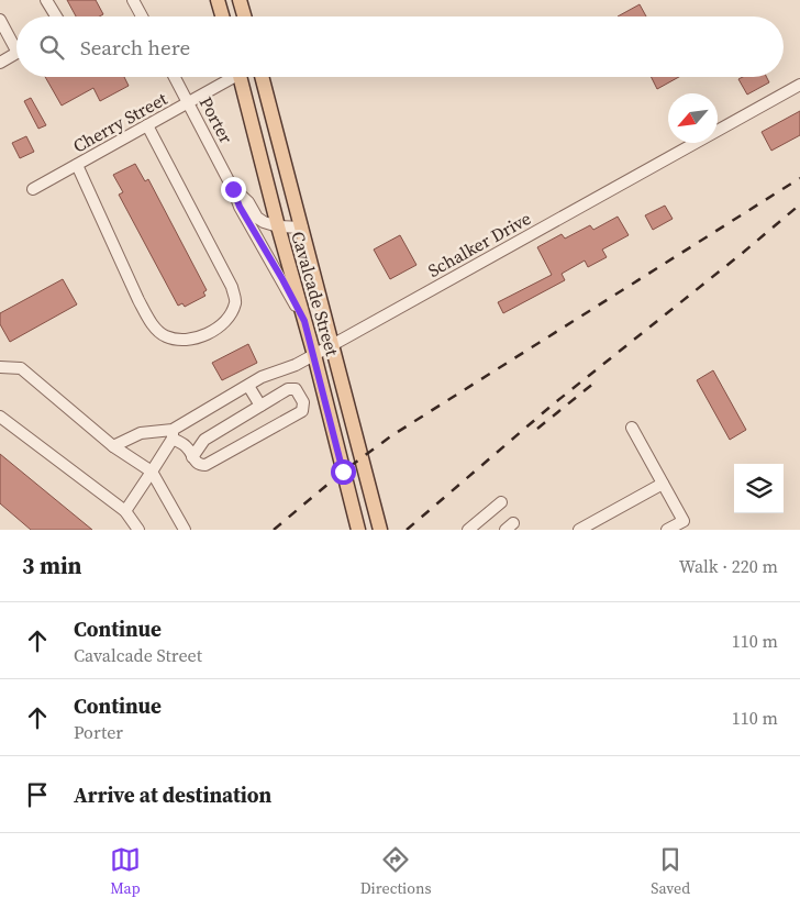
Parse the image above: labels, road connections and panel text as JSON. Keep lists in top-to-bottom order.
{
  "streets": {
    "main road": ["Cavalcade Street"],
    "street": ["Porter", "Cherry Street", "Schalker Drive"]
  },
  "crossings": [
    ["Porter", "Cherry Street"],
    ["Porter", "Cavalcade Street"],
    ["Schalker Drive", "Cavalcade Street"]
  ],
  "north": "bottom left",
  "page": {
    "search": "Search here",
    "heading": ["3 min", "Walk · 220 m"],
    "list": [
      ["Continue", "Cavalcade Street", "110 m"],
      ["Continue", "Porter", "110 m"],
      "Arrive at destination"
    ],
    "nav": ["Map", "Directions", "Saved"]
  }
}
